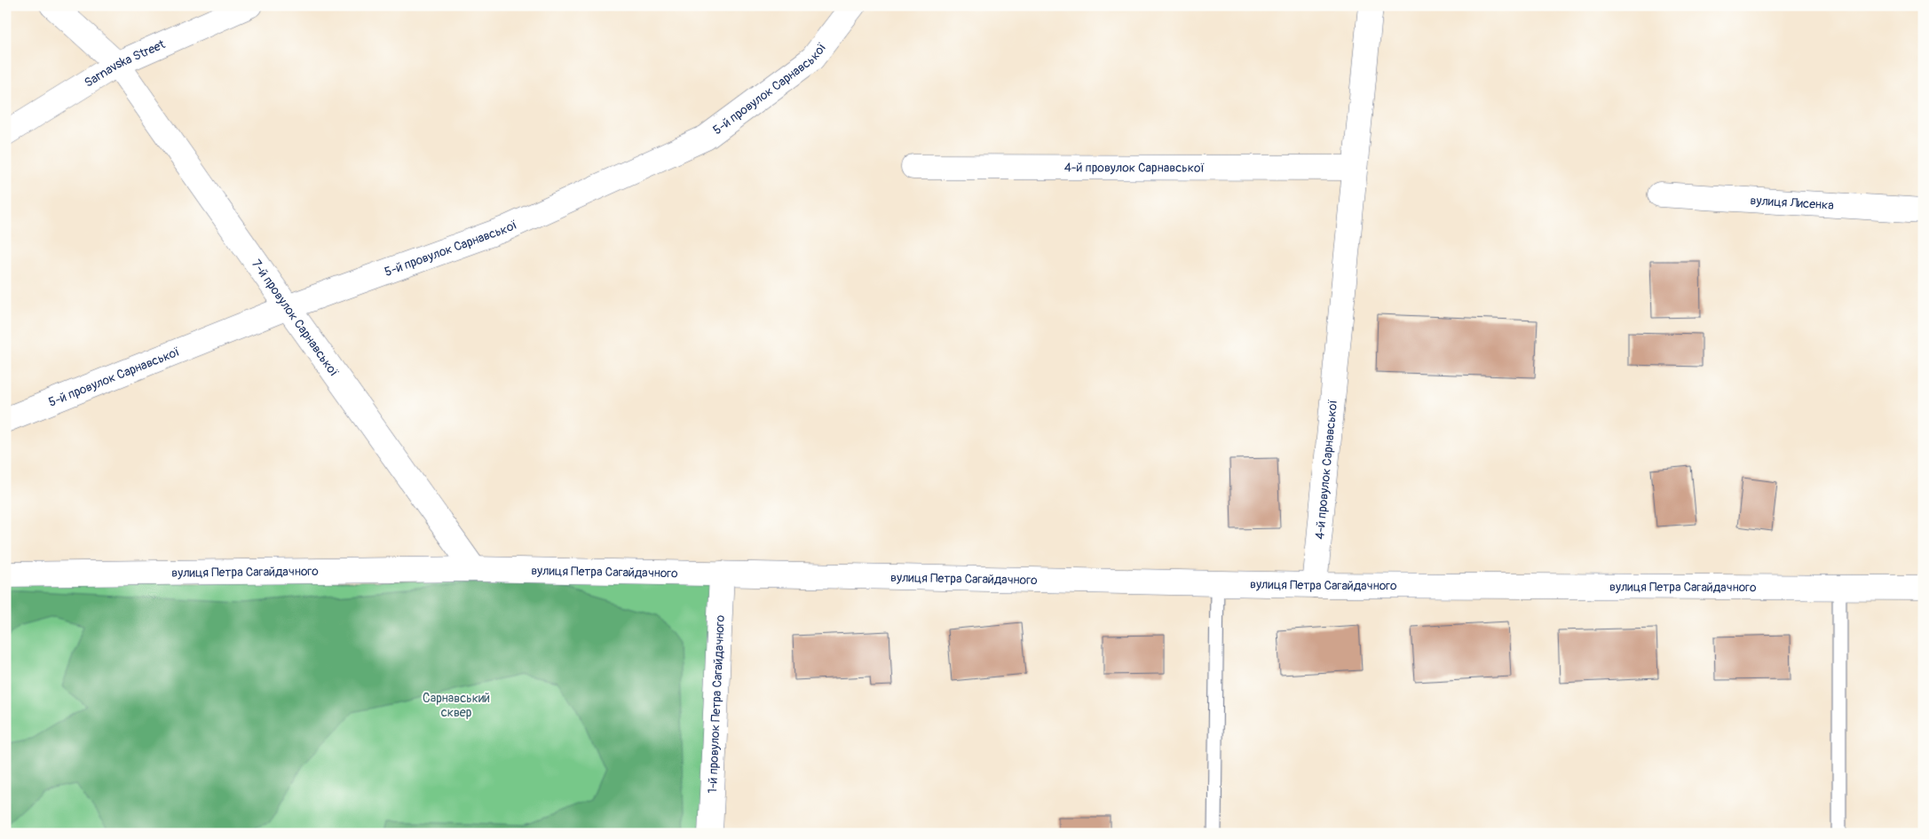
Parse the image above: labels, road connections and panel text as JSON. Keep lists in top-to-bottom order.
{
  "streets": {
    "street": [
      "Sarnavska Street",
      "5-й провулок Сарнавської",
      "4-й провулок Сарнавської",
      "вулиця Лисенка",
      "7-й провулок Сарнавської",
      "вулиця Петра Сагайдачного",
      "1-й провулок Петра Сагайдачного"
    ]
  },
  "crossings": [
    ["Sarnavska Street", "7-й провулок Сарнавської"],
    ["5-й провулок Сарнавської", "7-й провулок Сарнавської"],
    ["4-й провулок Сарнавської", "вулиця Петра Сагайдачного"],
    ["7-й провулок Сарнавської", "вулиця Петра Сагайдачного"],
    ["вулиця Петра Сагайдачного", "1-й провулок Петра Сагайдачного"]
  ],
  "parks": ["Сарнавський сквер"]
}
